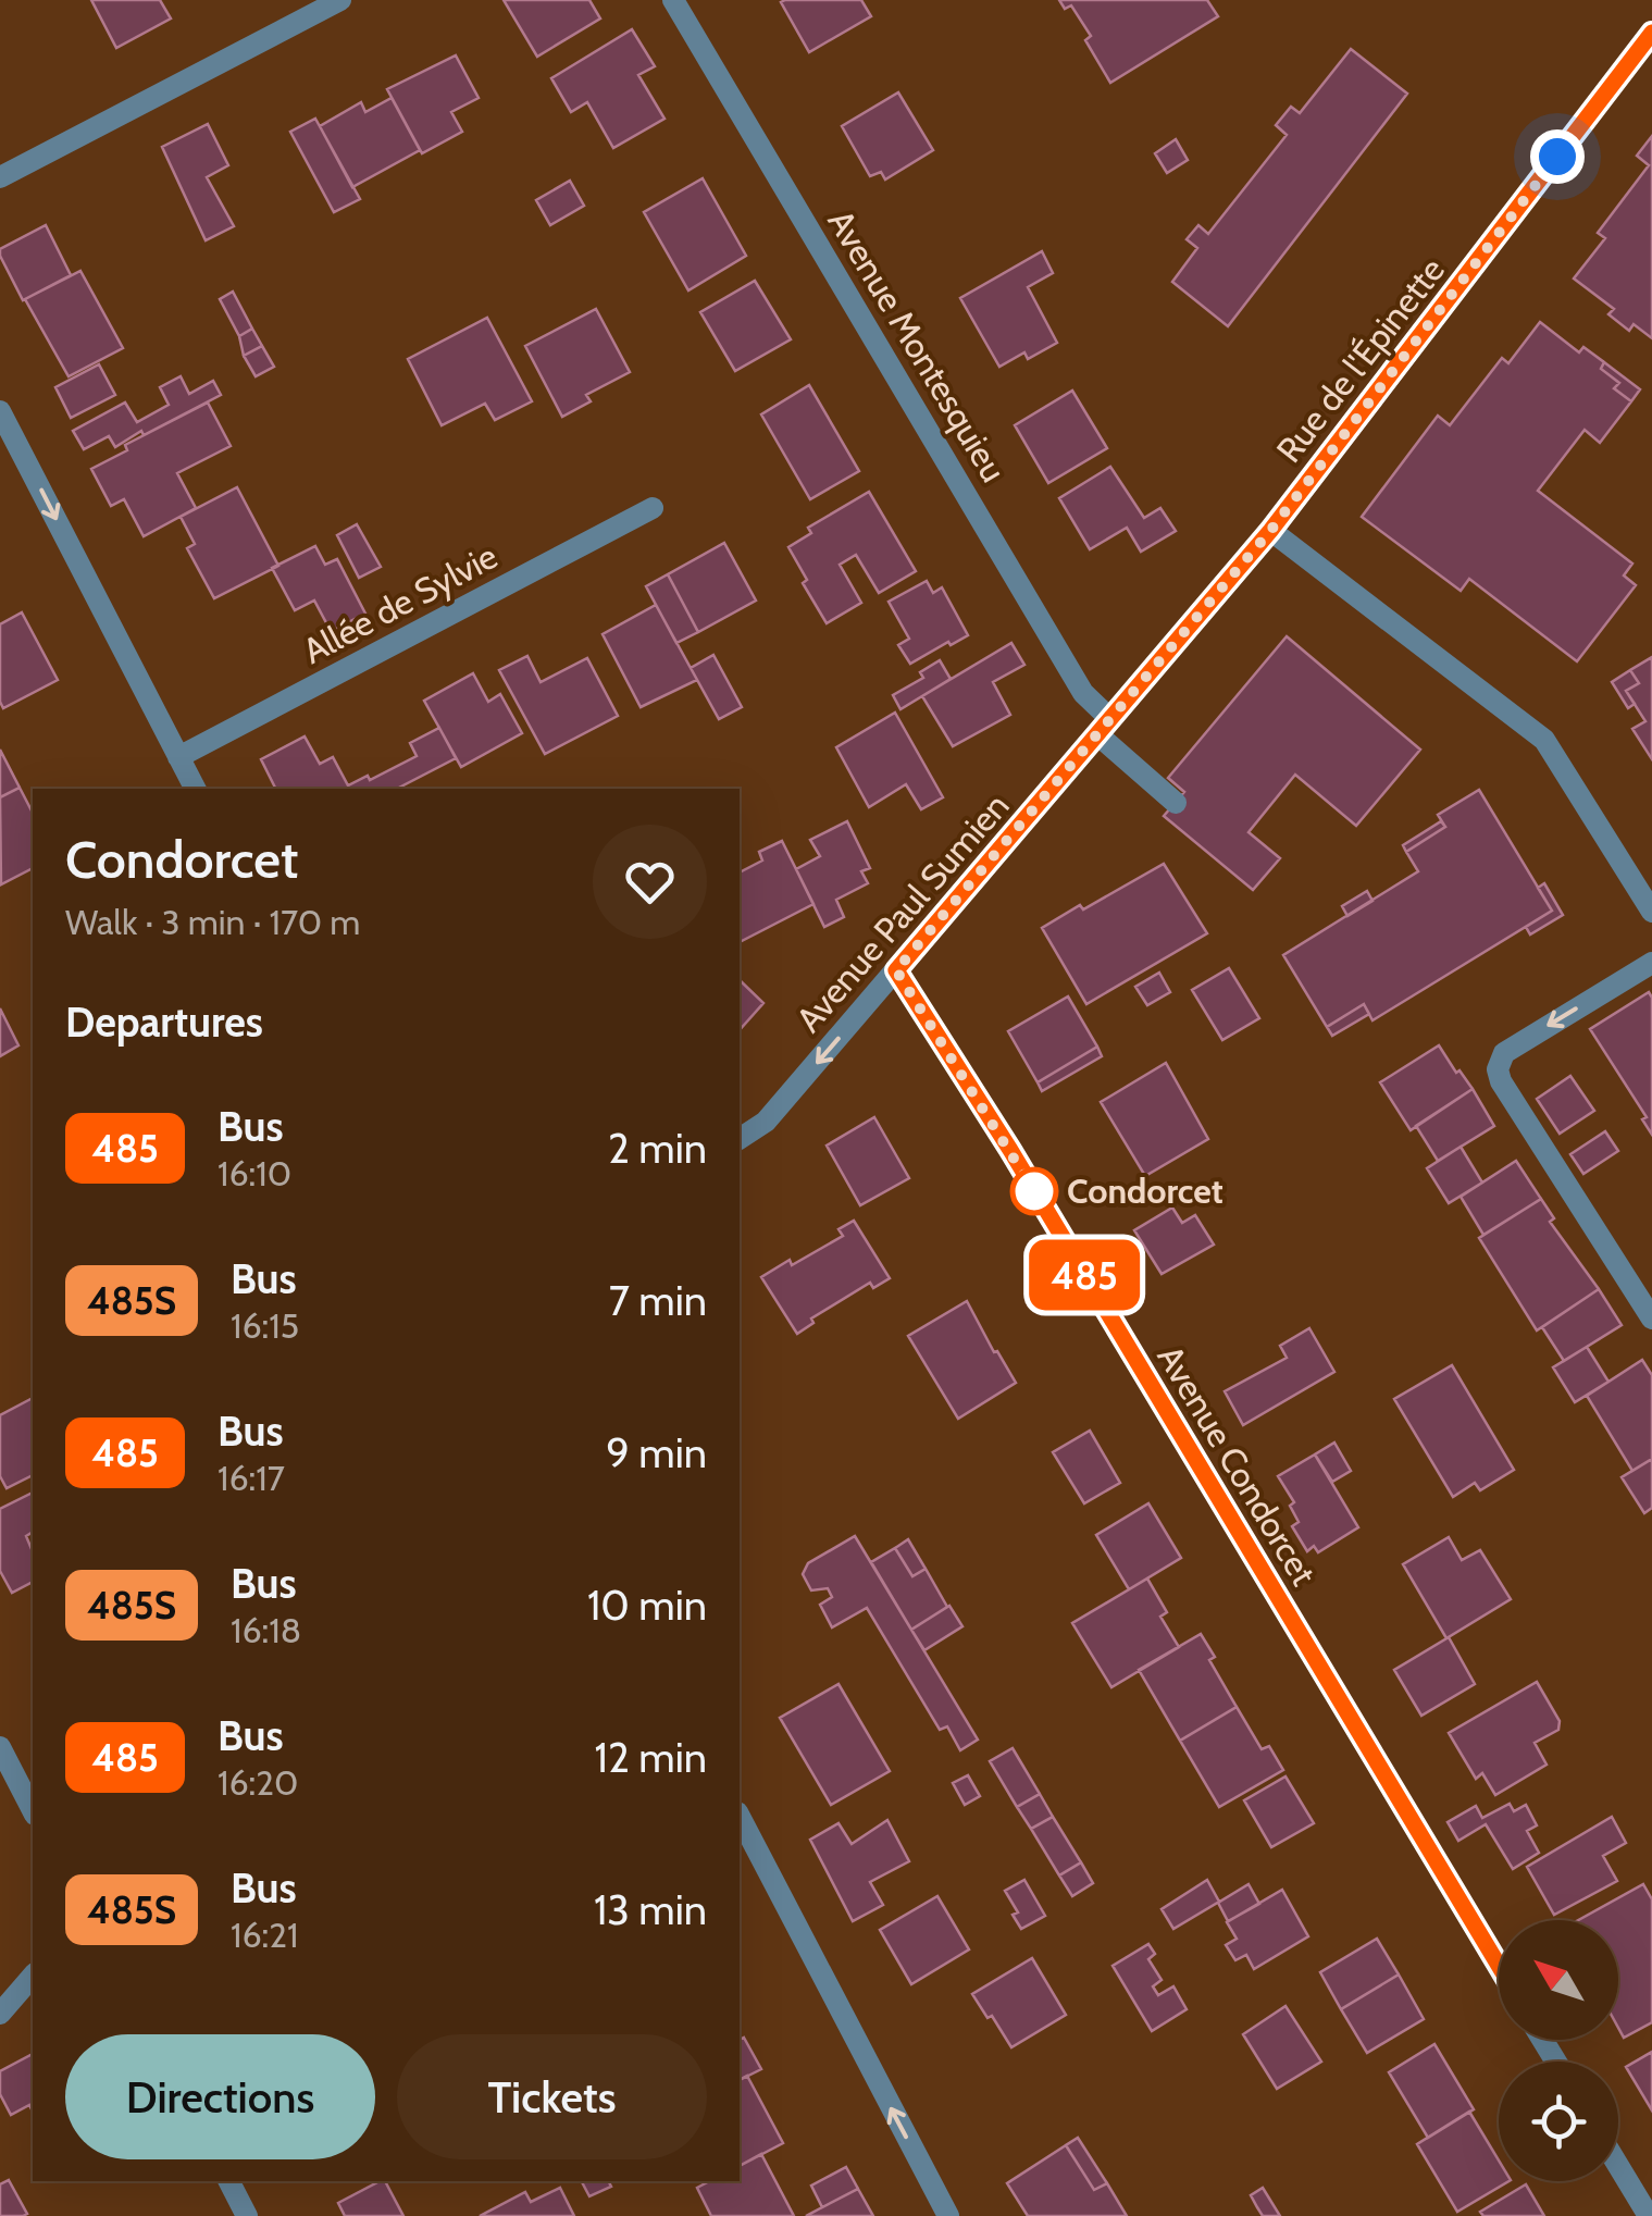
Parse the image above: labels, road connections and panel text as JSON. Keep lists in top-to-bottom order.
{
  "streets": {
    "street": [
      "Avenue Montesquieu",
      "Rue de l'Épinette",
      "Allée de Sylvie",
      "Avenue Paul Sumien",
      "Avenue Condorcet"
    ]
  },
  "crossings": [
    ["Avenue Montesquieu", "Rue de l'Épinette"],
    ["Avenue Montesquieu", "Avenue Paul Sumien"],
    ["Rue de l'Épinette", "Avenue Paul Sumien"],
    ["Avenue Paul Sumien", "Avenue Condorcet"]
  ],
  "one_way": ["Avenue Paul Sumien"],
  "places": ["Condorcet"],
  "lines": ["bus line 485"],
  "north": "top left",
  "page": {
    "on_map": "485",
    "heading": [
      ["Condorcet", "Walk · 3 min · 170 m"],
      "Departures"
    ],
    "list": [
      {
        "mark": "485",
        "name": "Bus",
        "note": "16:10",
        "value": "2 min"
      },
      {
        "mark": "485S",
        "name": "Bus",
        "note": "16:15",
        "value": "7 min"
      },
      {
        "mark": "485",
        "name": "Bus",
        "note": "16:17",
        "value": "9 min"
      },
      {
        "mark": "485S",
        "name": "Bus",
        "note": "16:18",
        "value": "10 min"
      },
      {
        "mark": "485",
        "name": "Bus",
        "note": "16:20",
        "value": "12 min"
      },
      {
        "mark": "485S",
        "name": "Bus",
        "note": "16:21",
        "value": "13 min"
      }
    ],
    "buttons": ["Directions", "Tickets"]
  }
}
